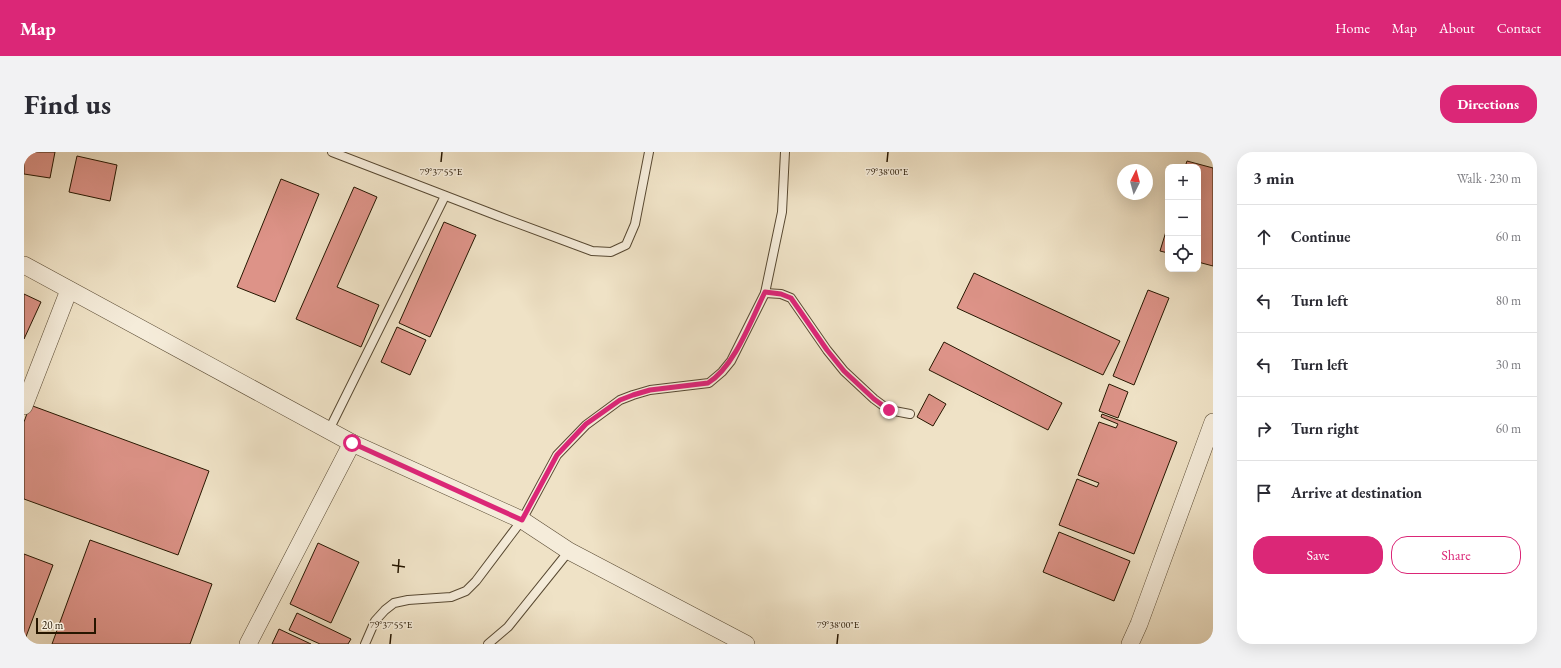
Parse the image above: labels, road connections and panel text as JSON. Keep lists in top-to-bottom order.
{
  "scale_bar": "20 m",
  "north": "top",
  "page": {
    "header": "Map",
    "nav": [
      "Home",
      "Map",
      "About",
      "Contact"
    ],
    "buttons": [
      "Directions",
      ["Save", "Share"]
    ],
    "title": "Find us",
    "heading": ["3 min", "Walk · 230 m"],
    "map_buttons": ["+", "−"],
    "list": [
      ["Continue", "60 m"],
      ["Turn left", "80 m"],
      ["Turn left", "30 m"],
      ["Turn right", "60 m"],
      "Arrive at destination"
    ],
    "scale": "20 m"
  },
  "coordinates": ["79°37'55\"E", "79°38'00\"E"]
}
